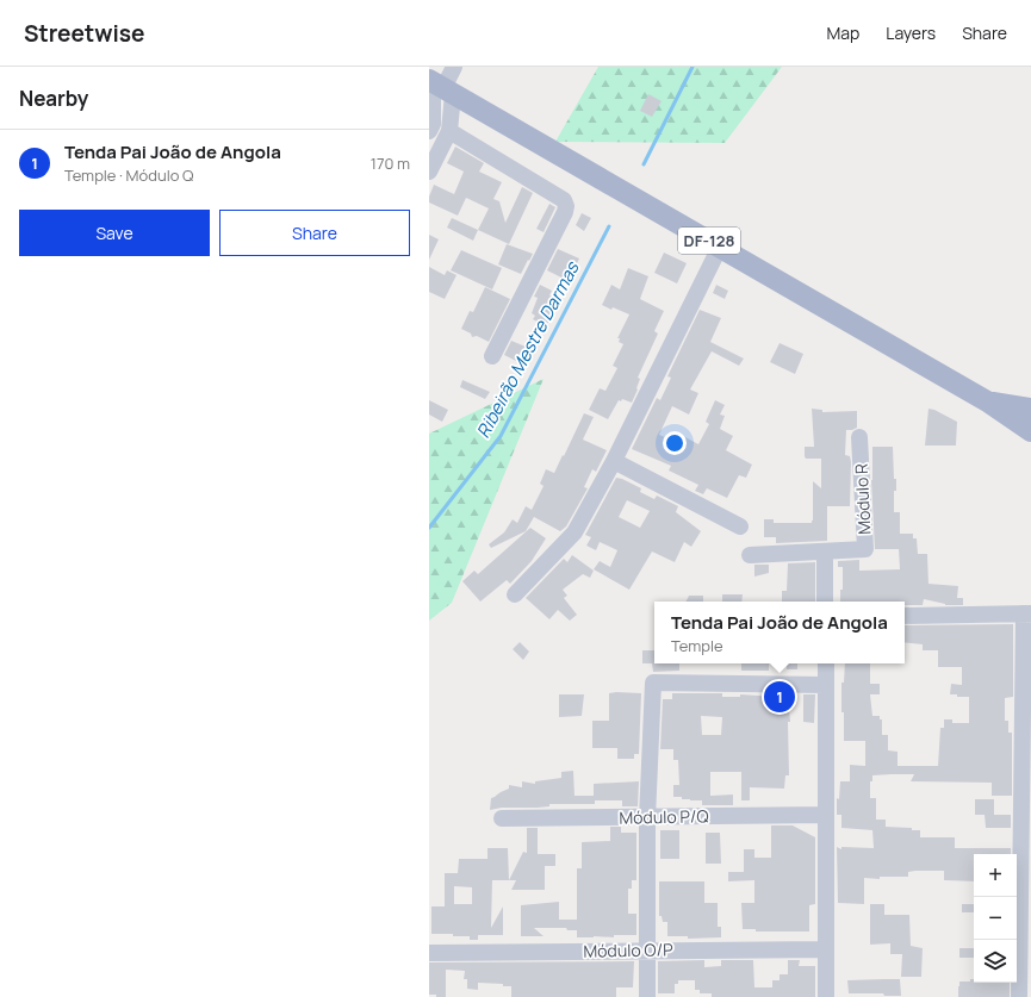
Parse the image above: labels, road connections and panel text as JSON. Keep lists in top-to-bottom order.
{
  "streets": {
    "main road": ["DF-128"],
    "street": ["Módulo R", "Módulo P/Q", "Módulo O/P"]
  },
  "water": ["Ribeirão Mestre Darmas"],
  "page": {
    "header": "Streetwise",
    "nav": ["Map", "Layers", "Share"],
    "heading": "Nearby",
    "list": [
      {
        "mark": "1",
        "name": "Tenda Pai João de Angola",
        "note": "Temple · Módulo Q",
        "value": "170 m"
      }
    ],
    "buttons": ["Save", "Share"],
    "popup": ["Tenda Pai João de Angola", "Temple"],
    "pins": "1",
    "map_buttons": ["+", "−"]
  }
}
